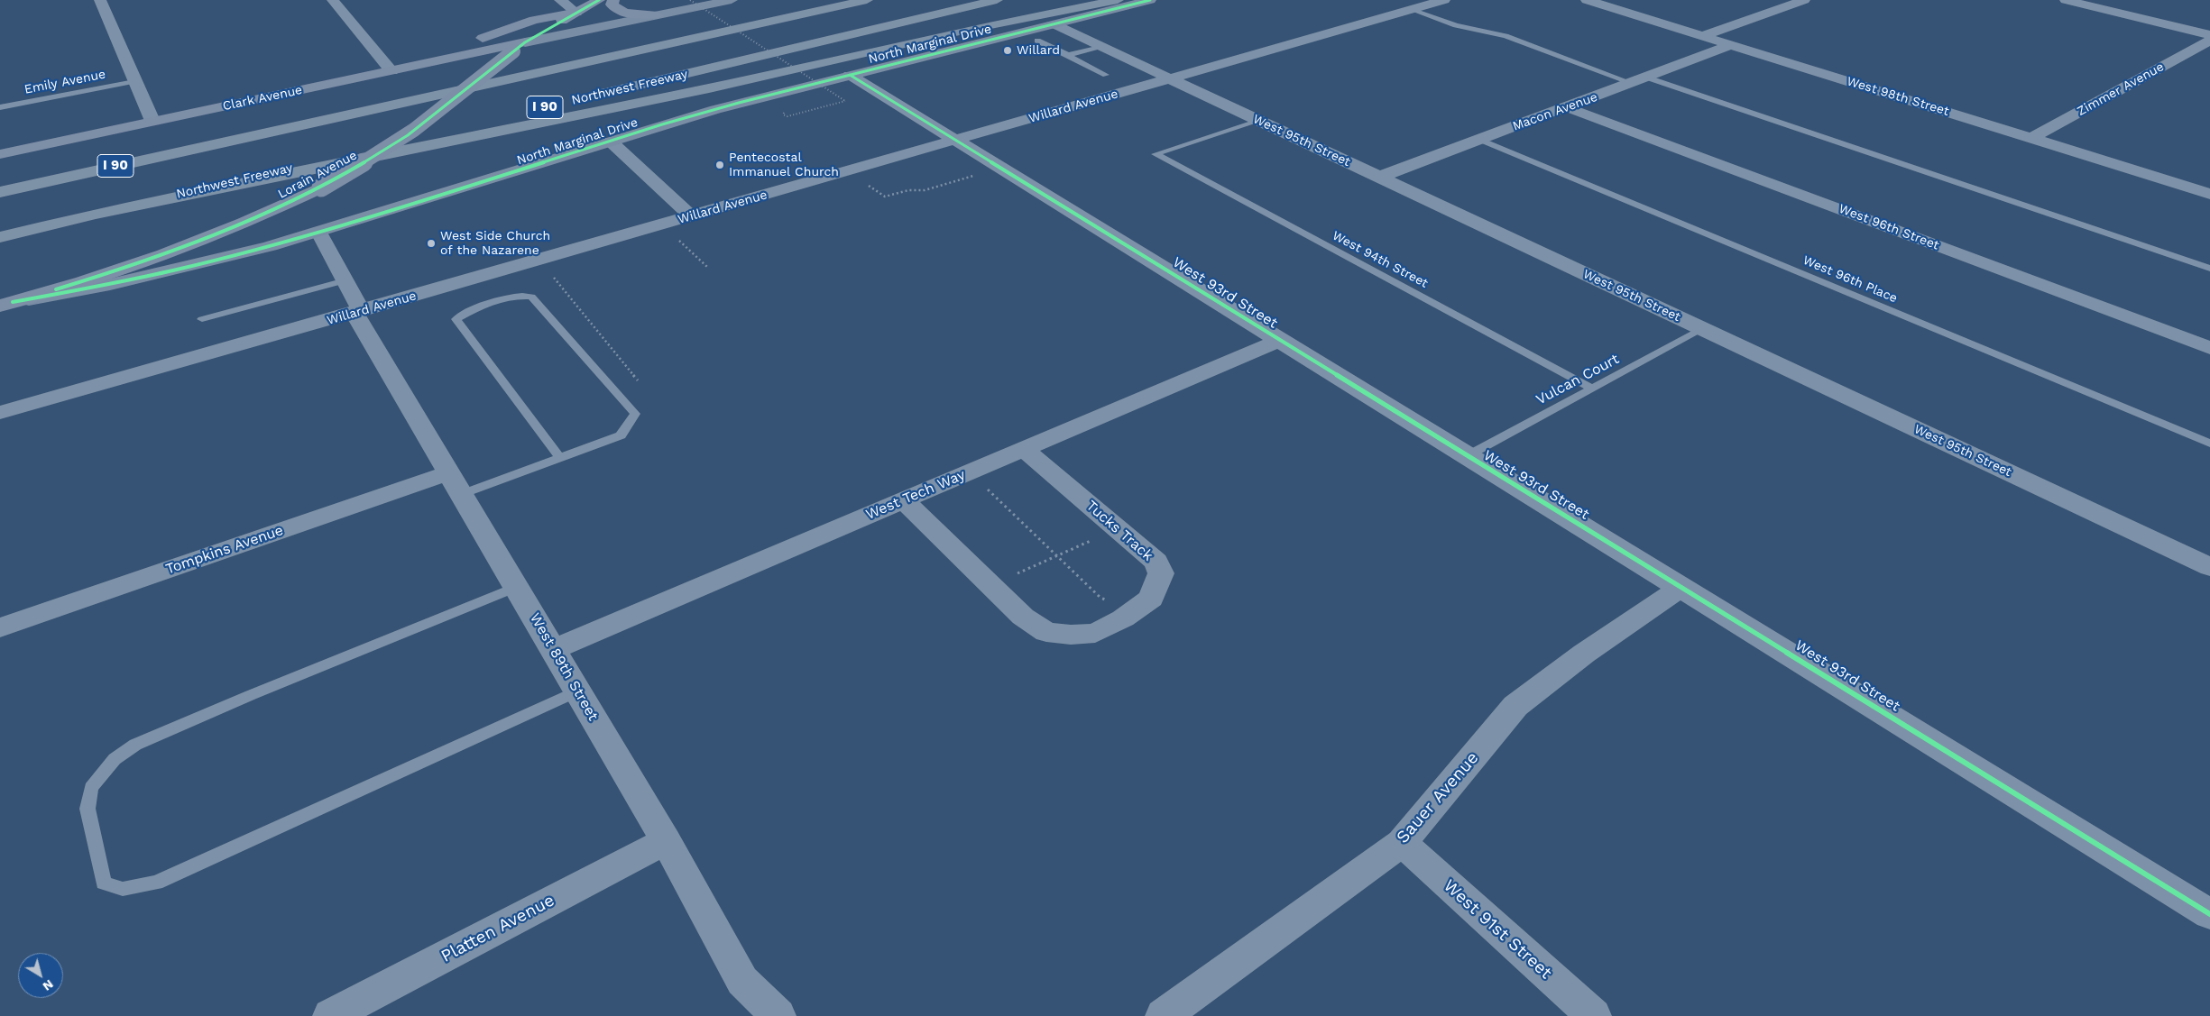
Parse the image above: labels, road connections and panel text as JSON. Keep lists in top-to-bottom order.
{
  "streets": {
    "highway": ["Northwest Freeway", "I 90"],
    "main road": ["Clark Avenue", "Lorain Avenue"],
    "street": [
      "North Marginal Drive",
      "Zimmer Avenue",
      "West 98th Street",
      "Willard Avenue",
      "Macon Avenue",
      "West 95th Street",
      "West 96th Street",
      "West 93rd Street",
      "West Tech Way",
      "Tucks Track",
      "Tompkins Avenue",
      "West 89th Street",
      "Sauer Avenue",
      "Platten Avenue",
      "West 91st Street"
    ],
    "lane": [
      "Emily Avenue",
      "West 94th Street",
      "West 96th Place",
      "Vulcan Court"
    ]
  },
  "crossings": [
    ["North Marginal Drive", "West 95th Street"],
    ["North Marginal Drive", "Lorain Avenue"],
    ["North Marginal Drive", "West 93rd Street"],
    ["North Marginal Drive", "West 89th Street"],
    ["Zimmer Avenue", "West 98th Street"],
    ["West 98th Street", "Macon Avenue"],
    ["Clark Avenue", "Lorain Avenue"],
    ["Willard Avenue", "West 95th Street"],
    ["Willard Avenue", "West 93rd Street"],
    ["Willard Avenue", "West 89th Street"],
    ["Macon Avenue", "West 95th Street"],
    ["Macon Avenue", "West 96th Street"],
    ["Macon Avenue", "West 96th Place"],
    ["West 95th Street", "West 94th Street"],
    ["West 95th Street", "Vulcan Court"],
    ["West 94th Street", "Vulcan Court"],
    ["West 93rd Street", "Vulcan Court"],
    ["West 93rd Street", "West Tech Way"],
    ["West 93rd Street", "Sauer Avenue"],
    ["West Tech Way", "Tucks Track"],
    ["West Tech Way", "West 89th Street"],
    ["Tompkins Avenue", "West 89th Street"],
    ["West 89th Street", "Platten Avenue"],
    ["Sauer Avenue", "West 91st Street"]
  ],
  "places": ["Willard", "Pentecostal Immanuel Church", "West Side Church of the Nazarene"],
  "north": "bottom right"
}
